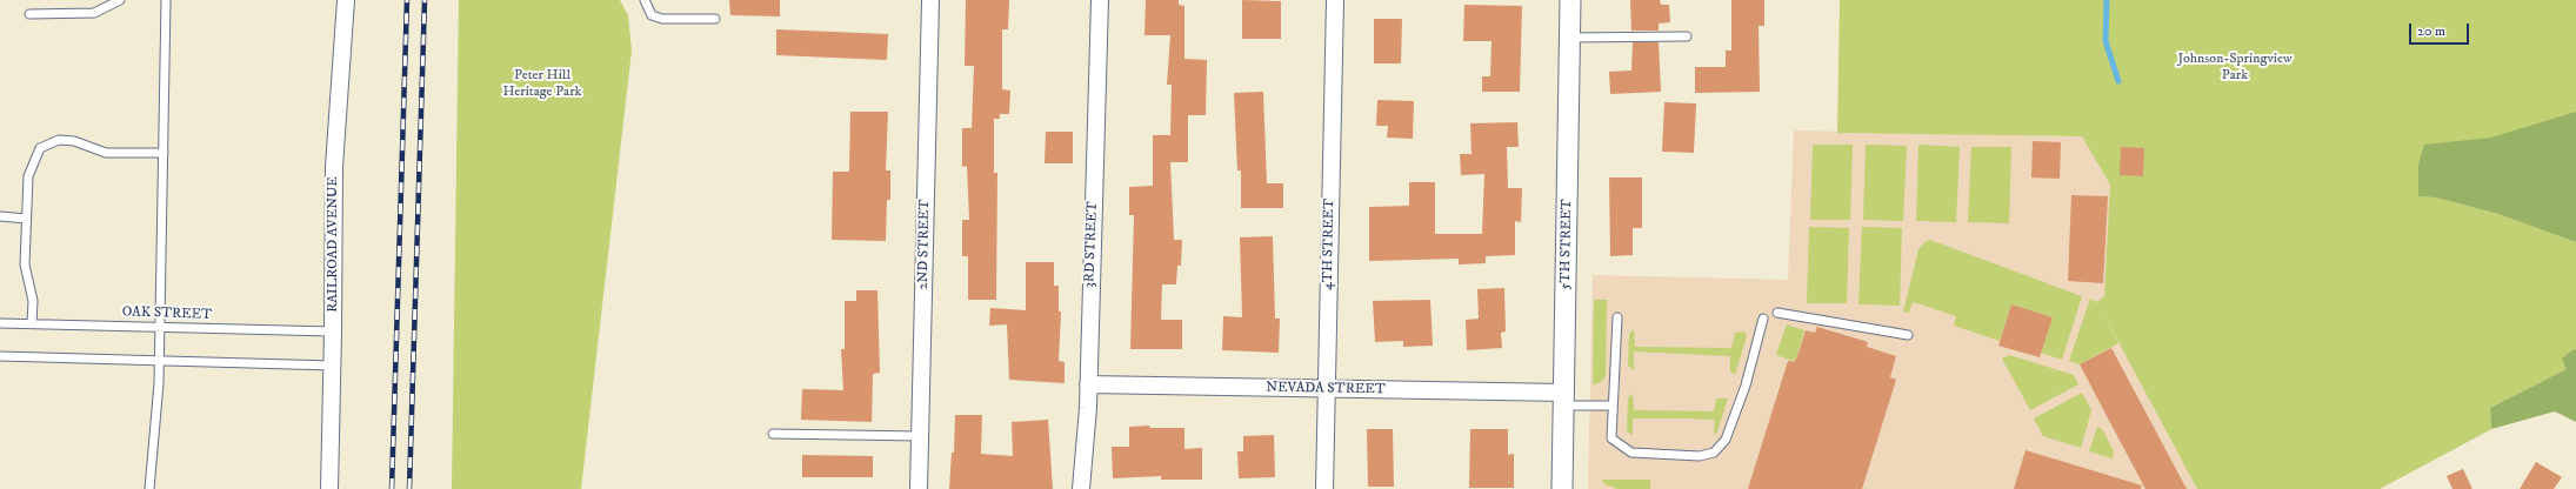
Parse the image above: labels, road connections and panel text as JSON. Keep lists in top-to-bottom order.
{
  "streets": {
    "street": [
      "RAILROAD AVENUE",
      "2ND STREET",
      "3RD STREET",
      "4TH STREET",
      "5TH STREET",
      "NEVADA STREET"
    ],
    "lane": ["OAK STREET"]
  },
  "crossings": [
    ["RAILROAD AVENUE", "OAK STREET"],
    ["3RD STREET", "NEVADA STREET"],
    ["4TH STREET", "NEVADA STREET"],
    ["5TH STREET", "NEVADA STREET"]
  ],
  "parks": ["Johnson-Springview Park", "Peter Hill Heritage Park"],
  "scale_bar": "20 m"
}
